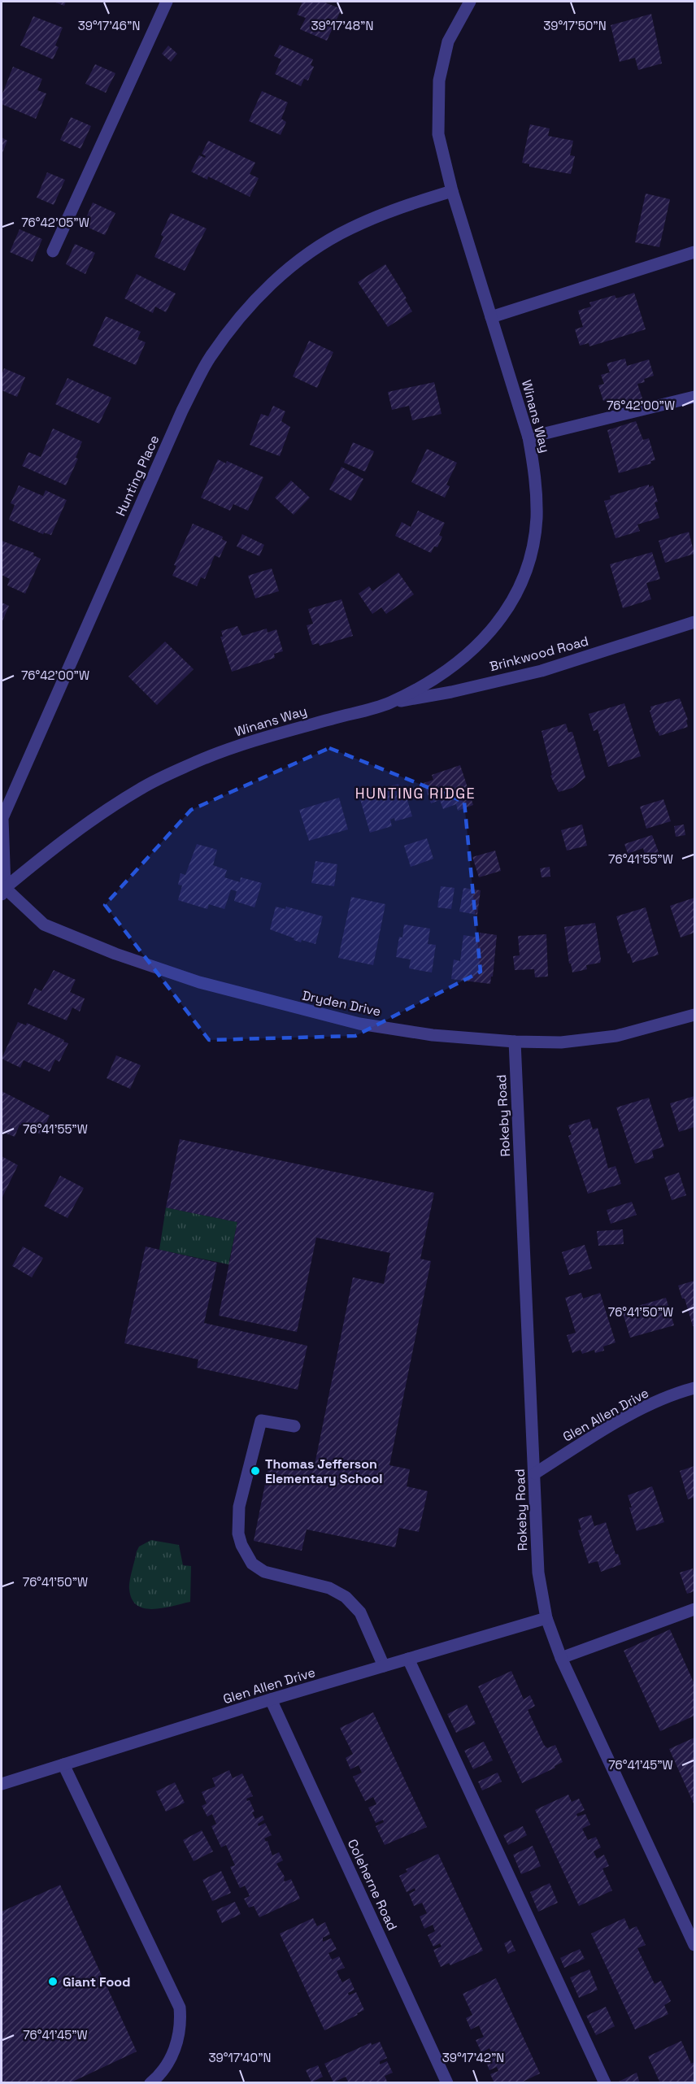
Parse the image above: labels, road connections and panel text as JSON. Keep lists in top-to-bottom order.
{
  "streets": {
    "street": [
      "Winans Way",
      "Hunting Place",
      "Brinkwood Road",
      "Dryden Drive",
      "Rokeby Road",
      "Glen Allen Drive",
      "Coleherne Road"
    ]
  },
  "crossings": [
    ["Winans Way", "Hunting Place"],
    ["Winans Way", "Brinkwood Road"],
    ["Winans Way", "Dryden Drive"],
    ["Hunting Place", "Dryden Drive"],
    ["Dryden Drive", "Rokeby Road"],
    ["Rokeby Road", "Glen Allen Drive"],
    ["Glen Allen Drive", "Coleherne Road"]
  ],
  "districts": ["HUNTING RIDGE"],
  "places": ["Thomas Jefferson Elementary School", "Giant Food"],
  "coordinates": [
    "39°17'46\"N",
    "39°17'48\"N",
    "39°17'50\"N",
    "76°42'05\"W",
    "76°42'00\"W",
    "76°41'55\"W",
    "76°41'50\"W",
    "76°41'45\"W",
    "39°17'40\"N",
    "39°17'42\"N"
  ]
}
